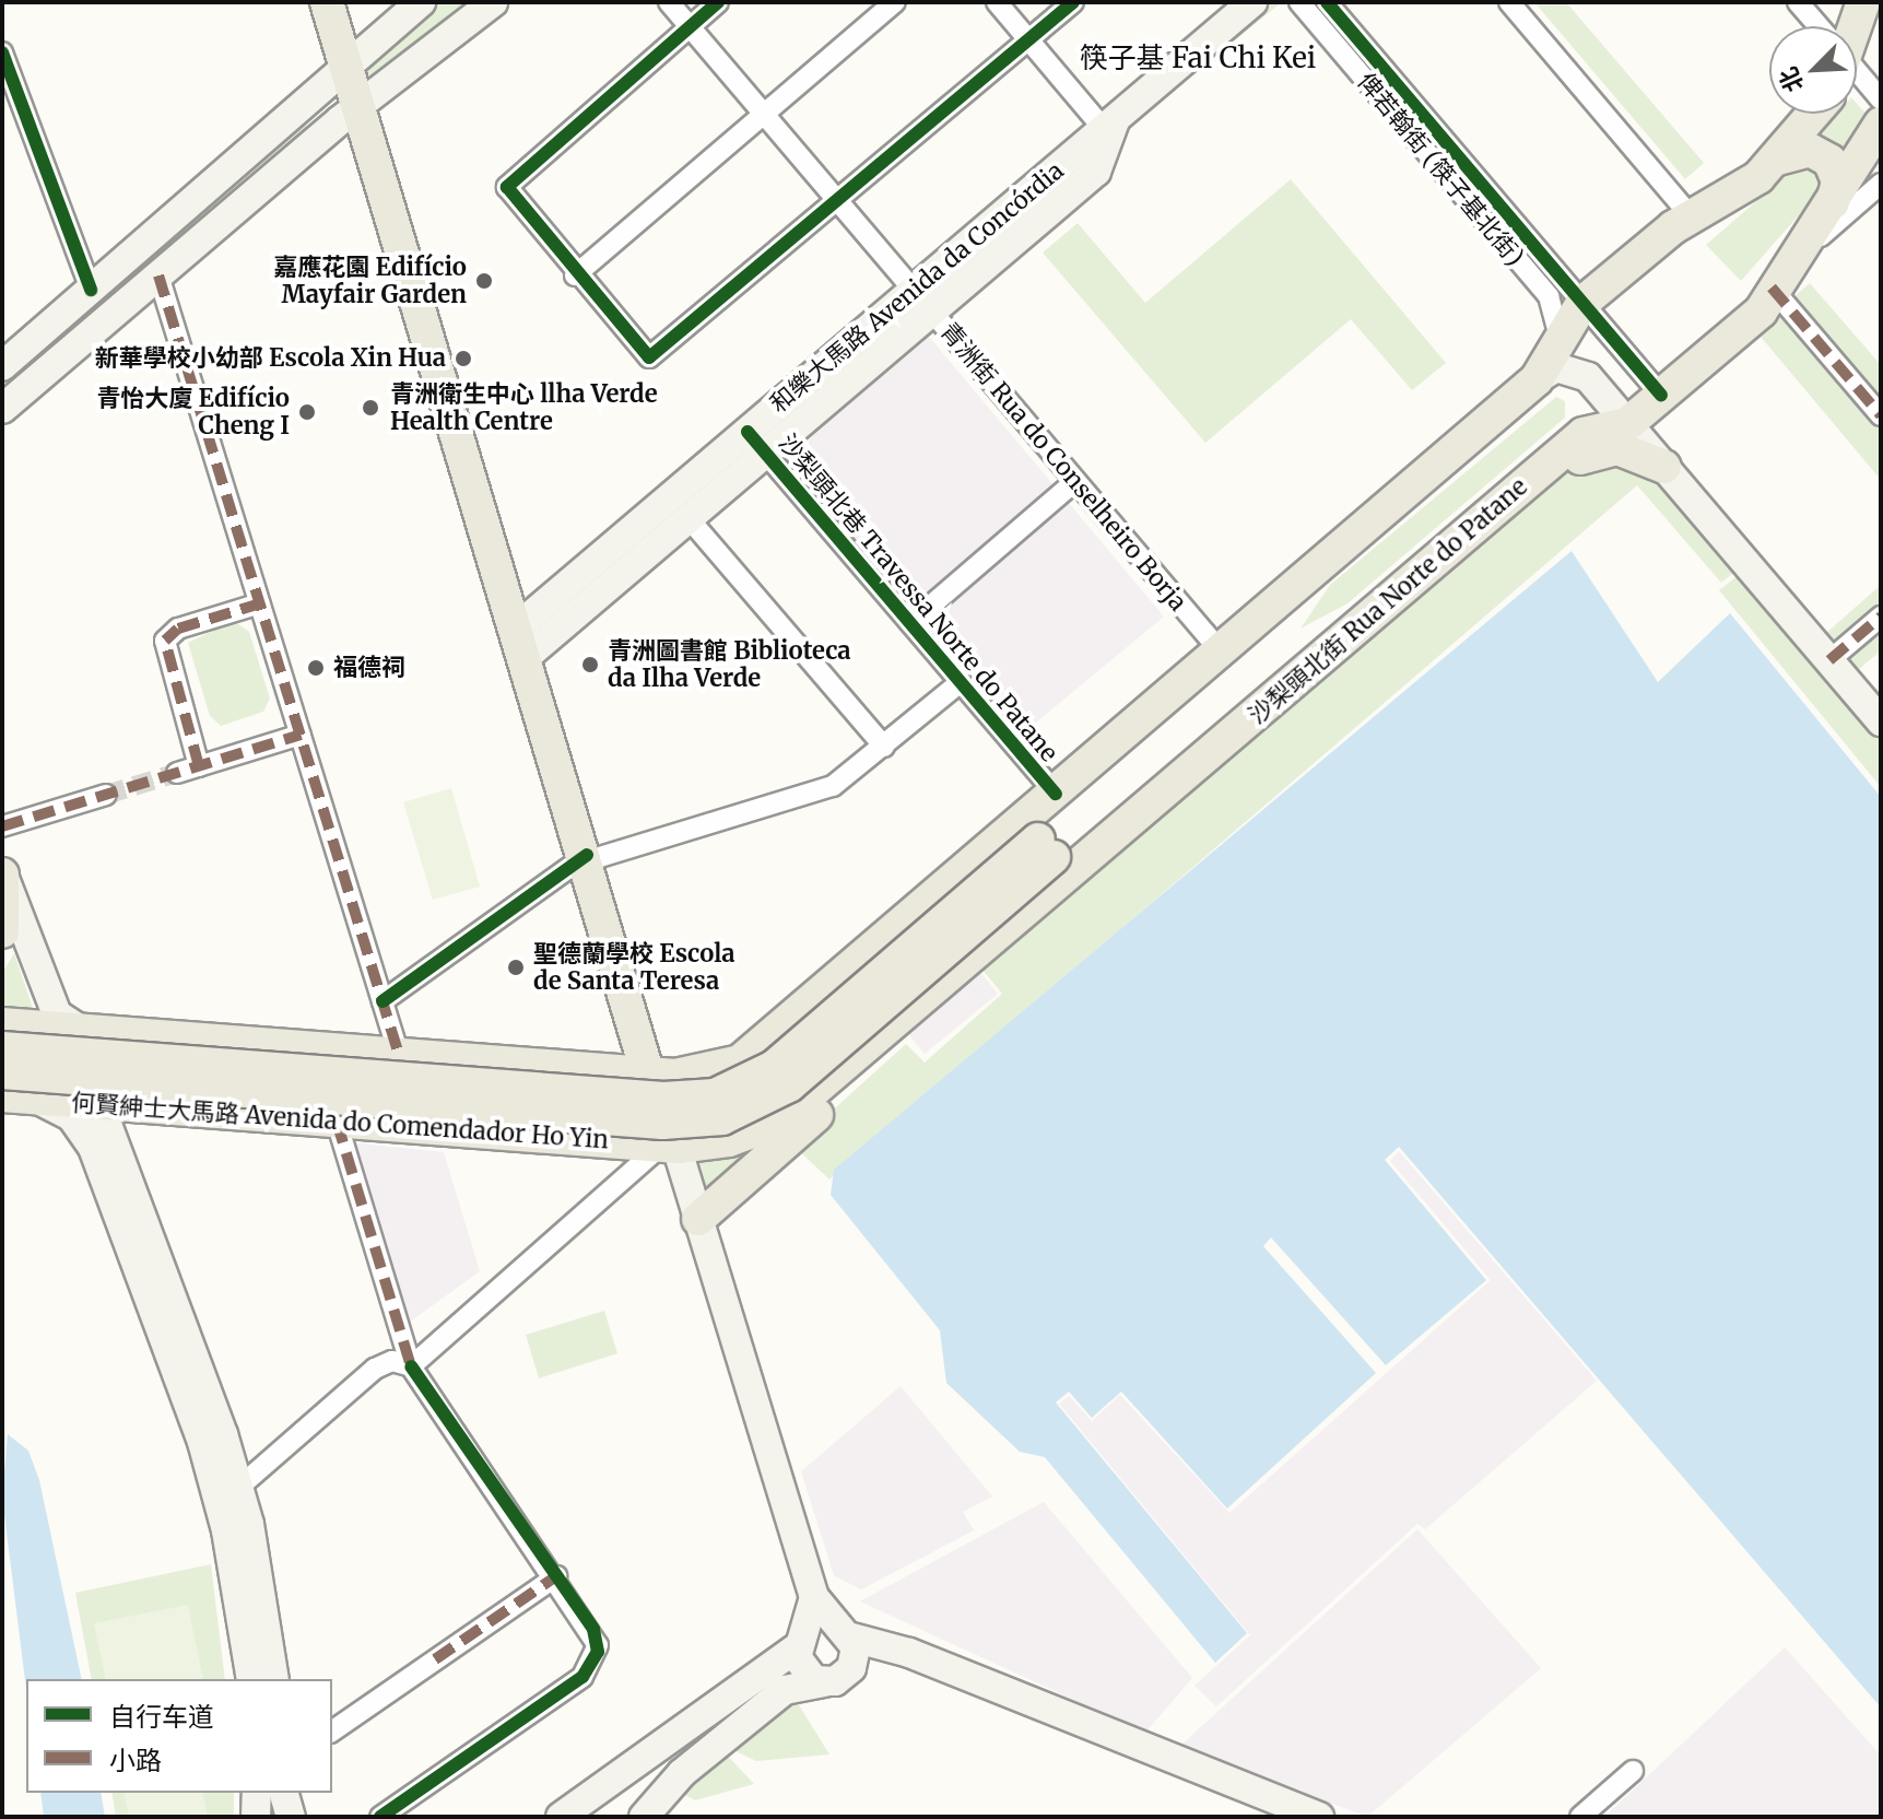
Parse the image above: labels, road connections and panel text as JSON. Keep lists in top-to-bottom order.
{
  "streets": {
    "main road": ["和樂大馬路 Avenida da Concórdia", "沙梨頭北街 Rua Norte do Patane", "何賢紳士大馬路 Avenida do Comendador Ho Yin"],
    "street": ["俾若翰街 (筷子基北街)", "青洲街 Rua do Conselheiro Borja", "沙梨頭北巷 Travessa Norte do Patane"]
  },
  "crossings": [
    ["和樂大馬路 Avenida da Concórdia", "青洲街 Rua do Conselheiro Borja"],
    ["和樂大馬路 Avenida da Concórdia", "沙梨頭北巷 Travessa Norte do Patane"],
    ["沙梨頭北街 Rua Norte do Patane", "何賢紳士大馬路 Avenida do Comendador Ho Yin"]
  ],
  "districts": ["筷子基 Fai Chi Kei"],
  "places": [
    "嘉應花園 Edifício Mayfair Garden",
    "新華學校小幼部 Escola Xin Hua",
    "青洲衛生中心 llha Verde Health Centre",
    "青怡大廈 Edifício Cheng I",
    "青洲圖書館 Biblioteca da Ilha Verde",
    "福德祠",
    "聖德蘭學校 Escola de Santa Teresa"
  ],
  "legend": ["自行车道", "小路"],
  "north": "bottom left"
}
